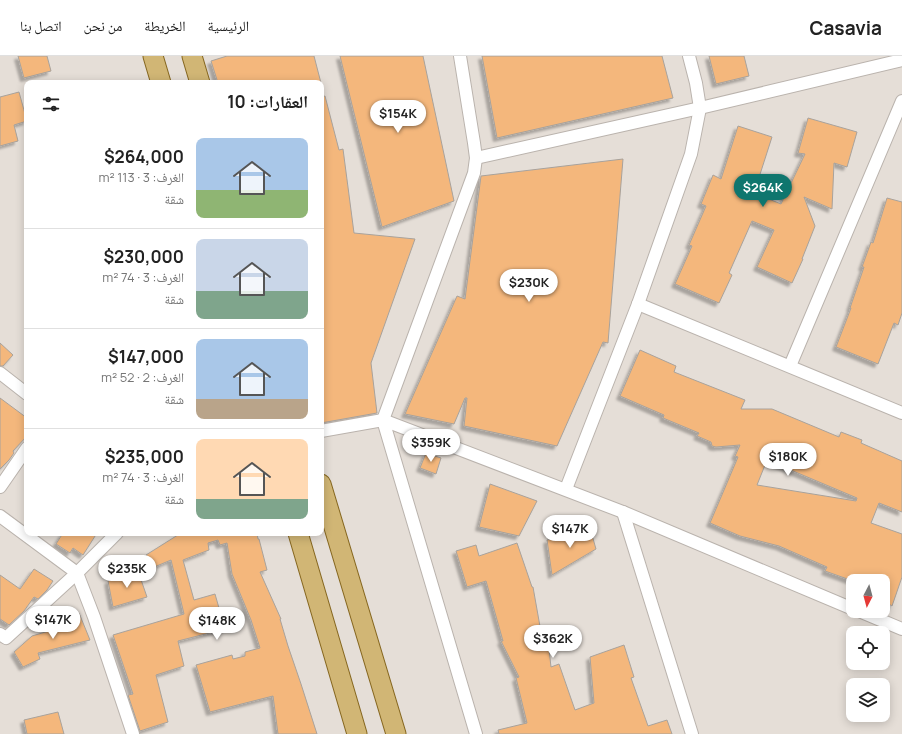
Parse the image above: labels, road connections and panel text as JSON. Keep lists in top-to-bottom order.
{
  "north": "bottom",
  "page": {
    "header": "Casavia",
    "nav": [
      "الرئيسية",
      "الخريطة",
      "من نحن",
      "اتصل بنا"
    ],
    "heading": "العقارات: 10",
    "price": [
      "$154K",
      "$264K",
      "$230K",
      "$359K",
      "$180K",
      "$147K",
      "$235K",
      "$147K",
      "$148K",
      "$362K"
    ],
    "list": [
      {
        "name": "$264,000",
        "note": "الغرف: 3 · 113 m² · شقة"
      },
      {
        "name": "$230,000",
        "note": "الغرف: 3 · 74 m² · شقة"
      },
      {
        "name": "$147,000",
        "note": "الغرف: 2 · 52 m² · شقة"
      },
      {
        "name": "$235,000",
        "note": "الغرف: 3 · 74 m² · شقة"
      }
    ]
  }
}
